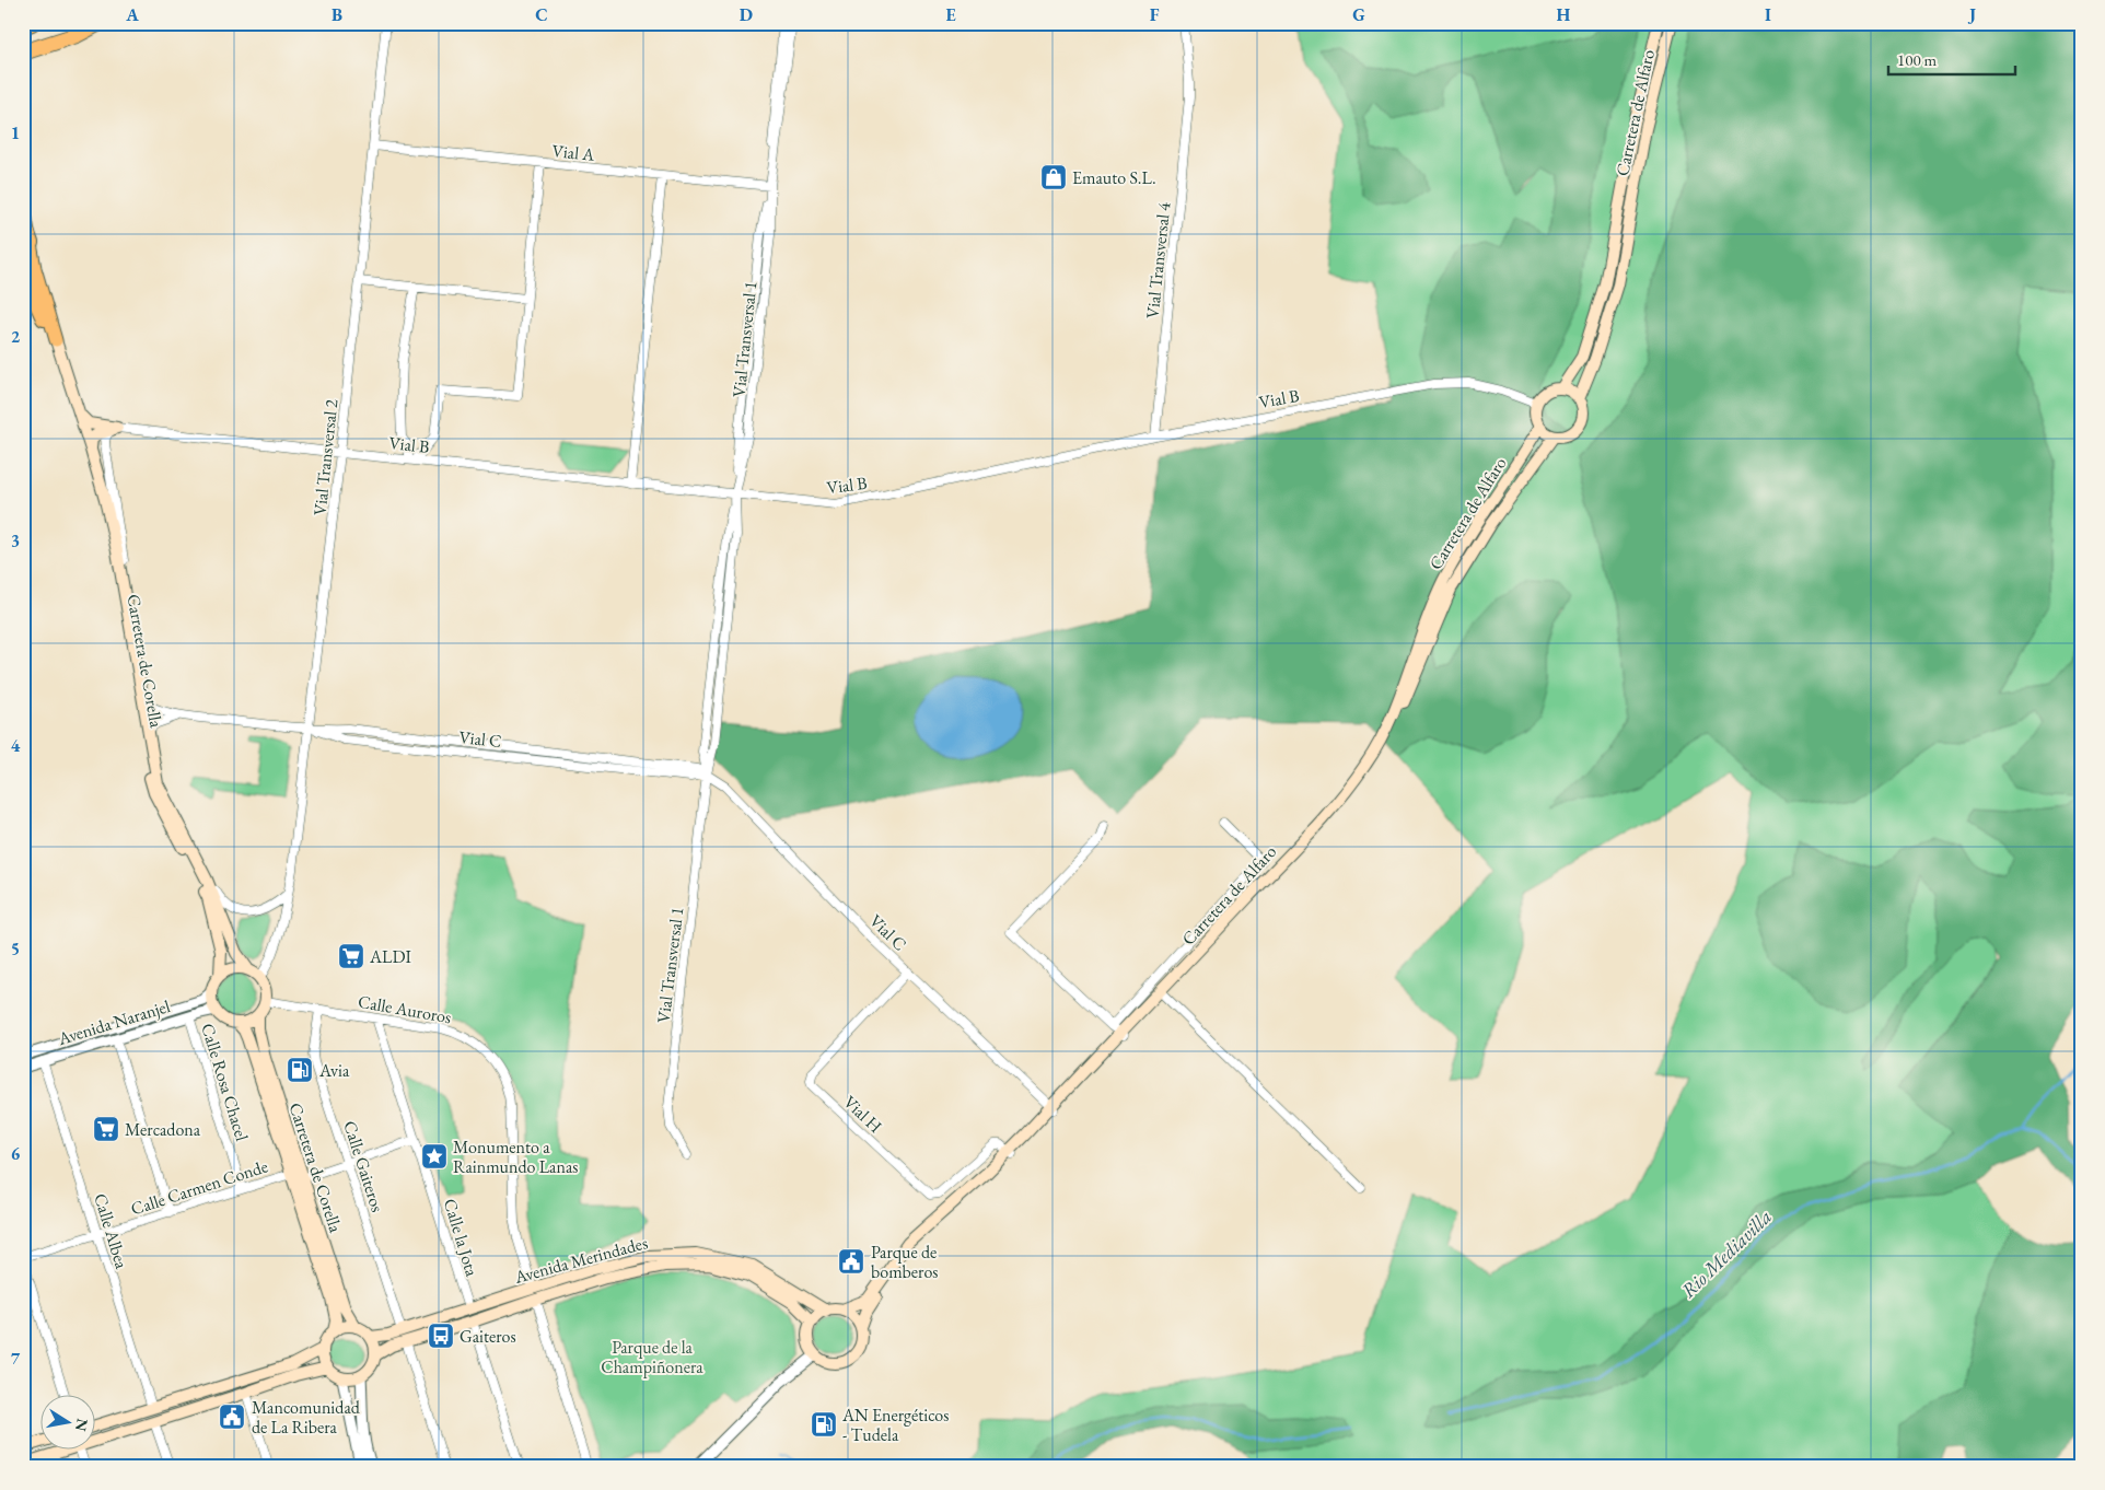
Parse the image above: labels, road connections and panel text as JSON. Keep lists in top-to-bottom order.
{
  "streets": {
    "main road": ["Carretera de Alfaro", "Carretera de Corella", "Avenida Merindades"],
    "street": [
      "Vial A",
      "Vial Transversal 4",
      "Vial Transversal 1",
      "Vial B",
      "Vial Transversal 2",
      "Vial C",
      "Calle Auroros",
      "Avenida Naranjel",
      "Calle Rosa Chacel",
      "Vial H",
      "Calle Gaiteros",
      "Calle Carmen Conde",
      "Calle Albea",
      "Calle la Jota"
    ]
  },
  "crossings": [
    ["Carretera de Alfaro", "Vial B"],
    ["Carretera de Alfaro", "Vial C"],
    ["Carretera de Alfaro", "Vial H"],
    ["Carretera de Alfaro", "Avenida Merindades"],
    ["Vial A", "Vial Transversal 1"],
    ["Vial A", "Vial Transversal 2"],
    ["Vial Transversal 4", "Vial B"],
    ["Vial Transversal 1", "Vial B"],
    ["Vial Transversal 1", "Vial C"],
    ["Vial B", "Vial Transversal 2"],
    ["Vial B", "Carretera de Corella"],
    ["Vial Transversal 2", "Carretera de Corella"],
    ["Vial Transversal 2", "Vial C"],
    ["Vial Transversal 2", "Calle Auroros"],
    ["Vial Transversal 2", "Avenida Naranjel"],
    ["Carretera de Corella", "Vial C"],
    ["Carretera de Corella", "Calle Auroros"],
    ["Carretera de Corella", "Avenida Naranjel"],
    ["Carretera de Corella", "Calle Carmen Conde"],
    ["Carretera de Corella", "Avenida Merindades"],
    ["Vial C", "Vial H"],
    ["Calle Auroros", "Avenida Naranjel"],
    ["Calle Auroros", "Calle Gaiteros"],
    ["Calle Auroros", "Calle la Jota"],
    ["Calle Auroros", "Avenida Merindades"],
    ["Avenida Naranjel", "Calle Rosa Chacel"],
    ["Avenida Naranjel", "Calle Albea"],
    ["Calle Rosa Chacel", "Calle Carmen Conde"],
    ["Calle Gaiteros", "Avenida Merindades"],
    ["Calle Carmen Conde", "Calle Albea"],
    ["Calle la Jota", "Avenida Merindades"]
  ],
  "water": ["Rio Mediavilla"],
  "parks": ["Parque de la Champiñonera"],
  "places": {
    "shop": ["Emauto S.L."],
    "supermarket": ["ALDI", "Mercadona"],
    "fuel station": ["Avia", "AN Energéticos - Tudela"],
    "place": ["Monumento a Rainmundo Lanas"],
    "public building": ["Parque de bomberos", "Mancomunidad de La Ribera"],
    "bus stop": ["Gaiteros"]
  },
  "scale_bar": "100 m",
  "north": "right",
  "grid": {
    "columns": [
      "A",
      "B",
      "C",
      "D",
      "E",
      "F",
      "G",
      "H",
      "I",
      "J"
    ],
    "rows": [
      "1",
      "2",
      "3",
      "4",
      "5",
      "6",
      "7"
    ]
  }
}
